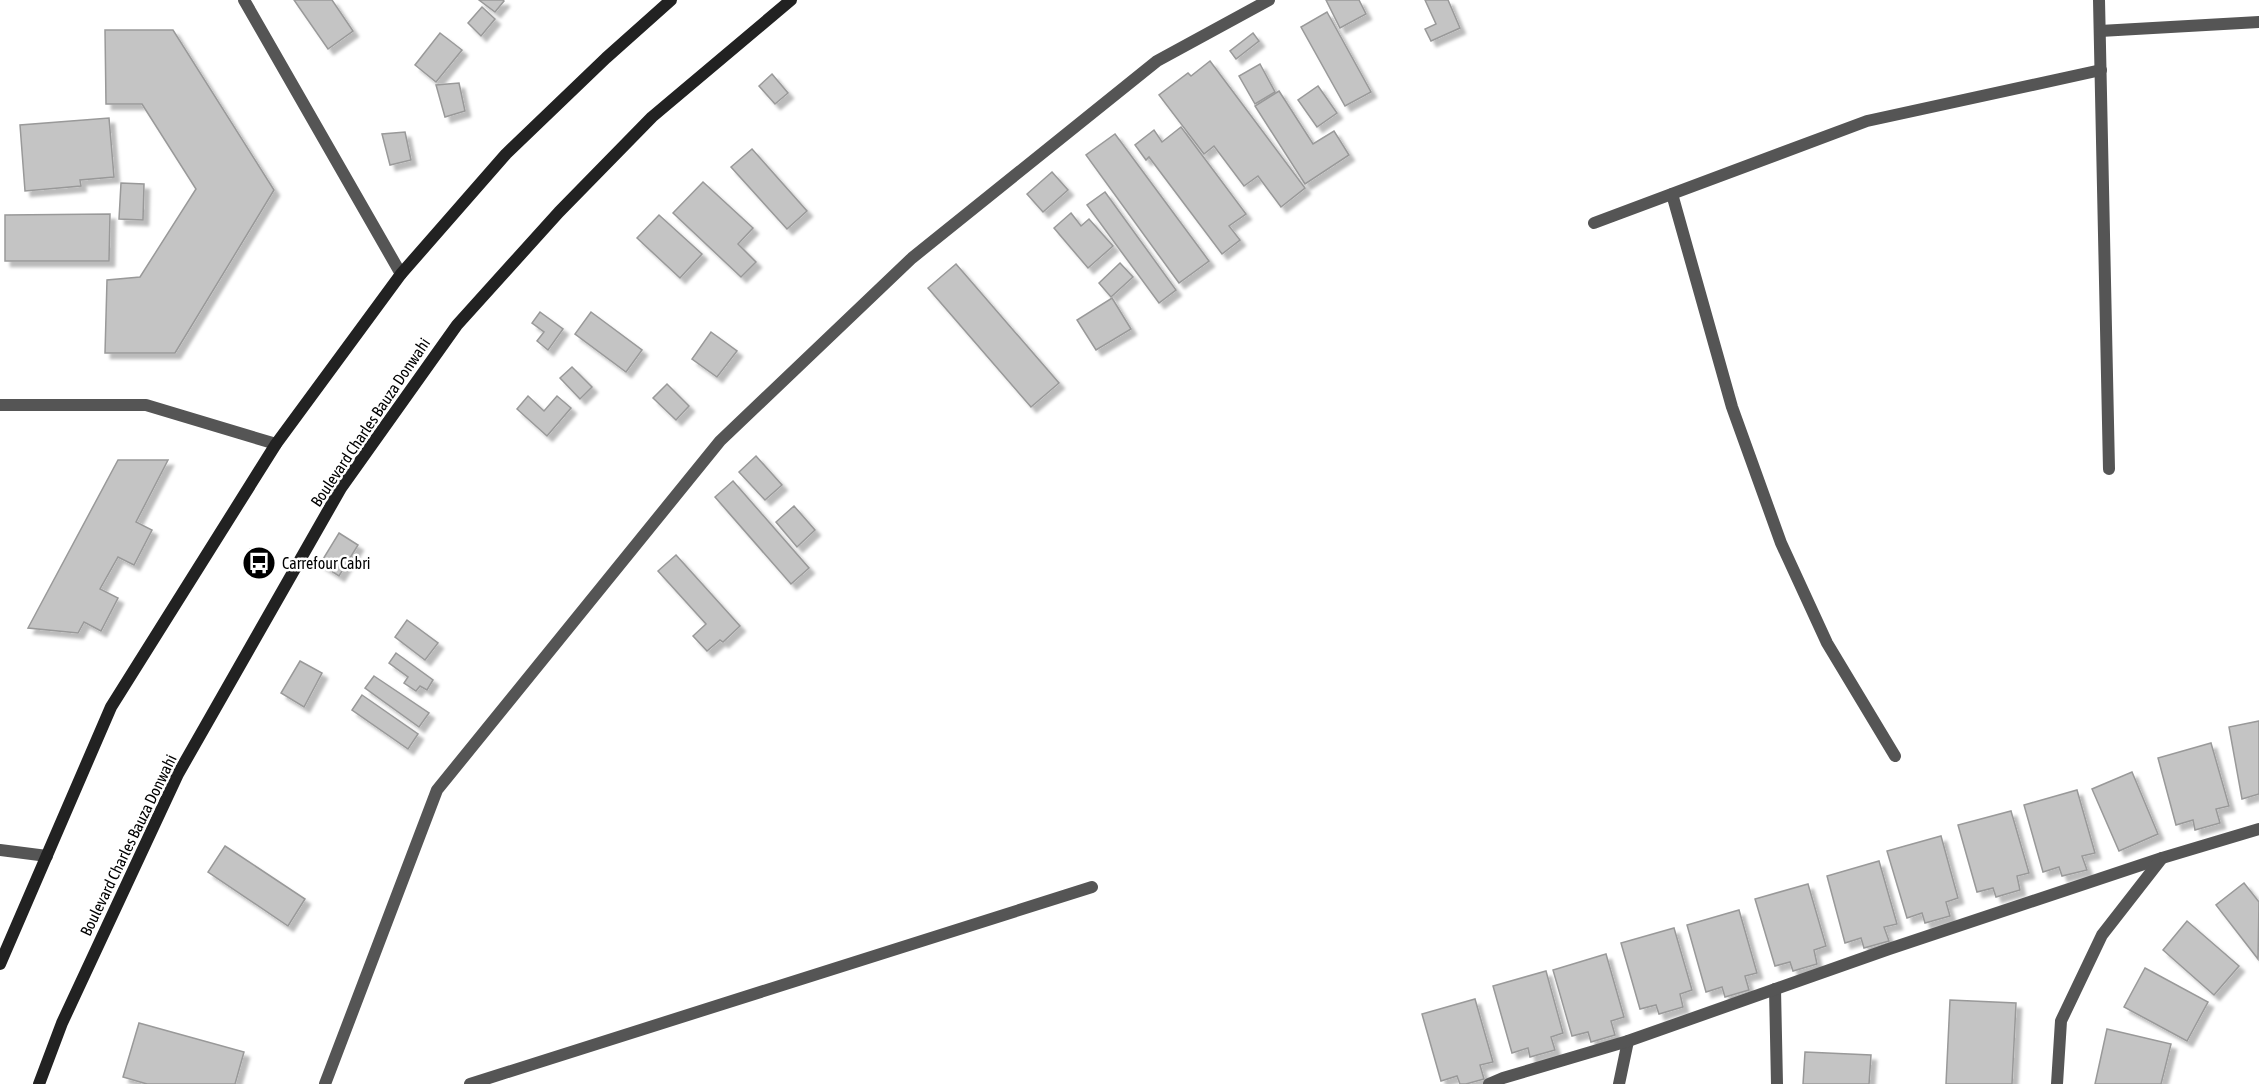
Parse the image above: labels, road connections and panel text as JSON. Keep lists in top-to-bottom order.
{
  "streets": {
    "main road": ["Boulevard Charles Bauza Donwahi"]
  },
  "places": {
    "bus stop": ["Carrefour Cabri"]
  }
}
